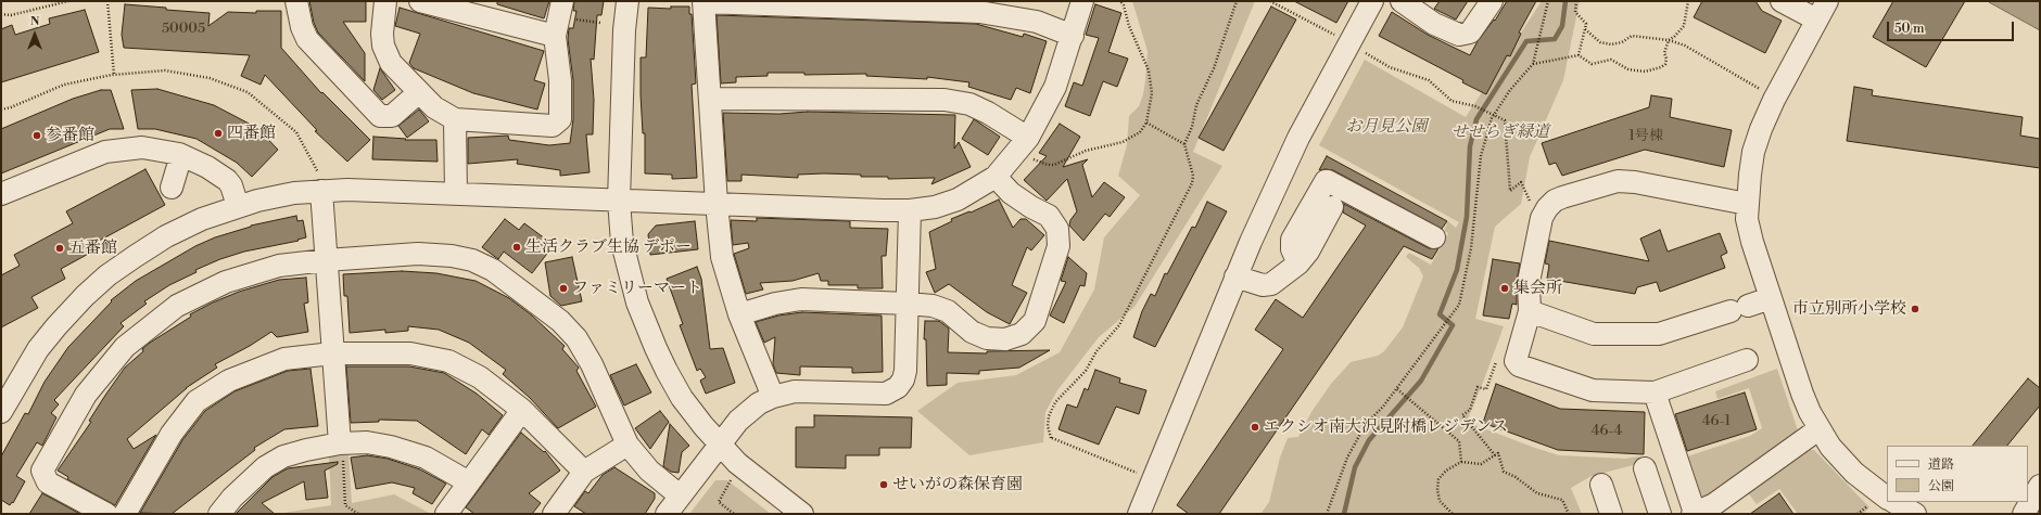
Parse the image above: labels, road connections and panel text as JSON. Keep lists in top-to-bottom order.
{
  "parks": ["お月見公園", "せせらぎ緑道"],
  "places": [
    "四番館",
    "参番館",
    "生活クラブ生協 デポー",
    "五番館",
    "ファミリーマート",
    "集会所",
    "市立別所小学校",
    "エクシオ南大沢見附橋レジデンス",
    "せいがの森保育園"
  ],
  "house_numbers": [
    "50005",
    "1号棟",
    "46-1",
    "46-4"
  ],
  "legend": ["道路", "公園"],
  "scale_bar": "50 m",
  "north": "top"
}
